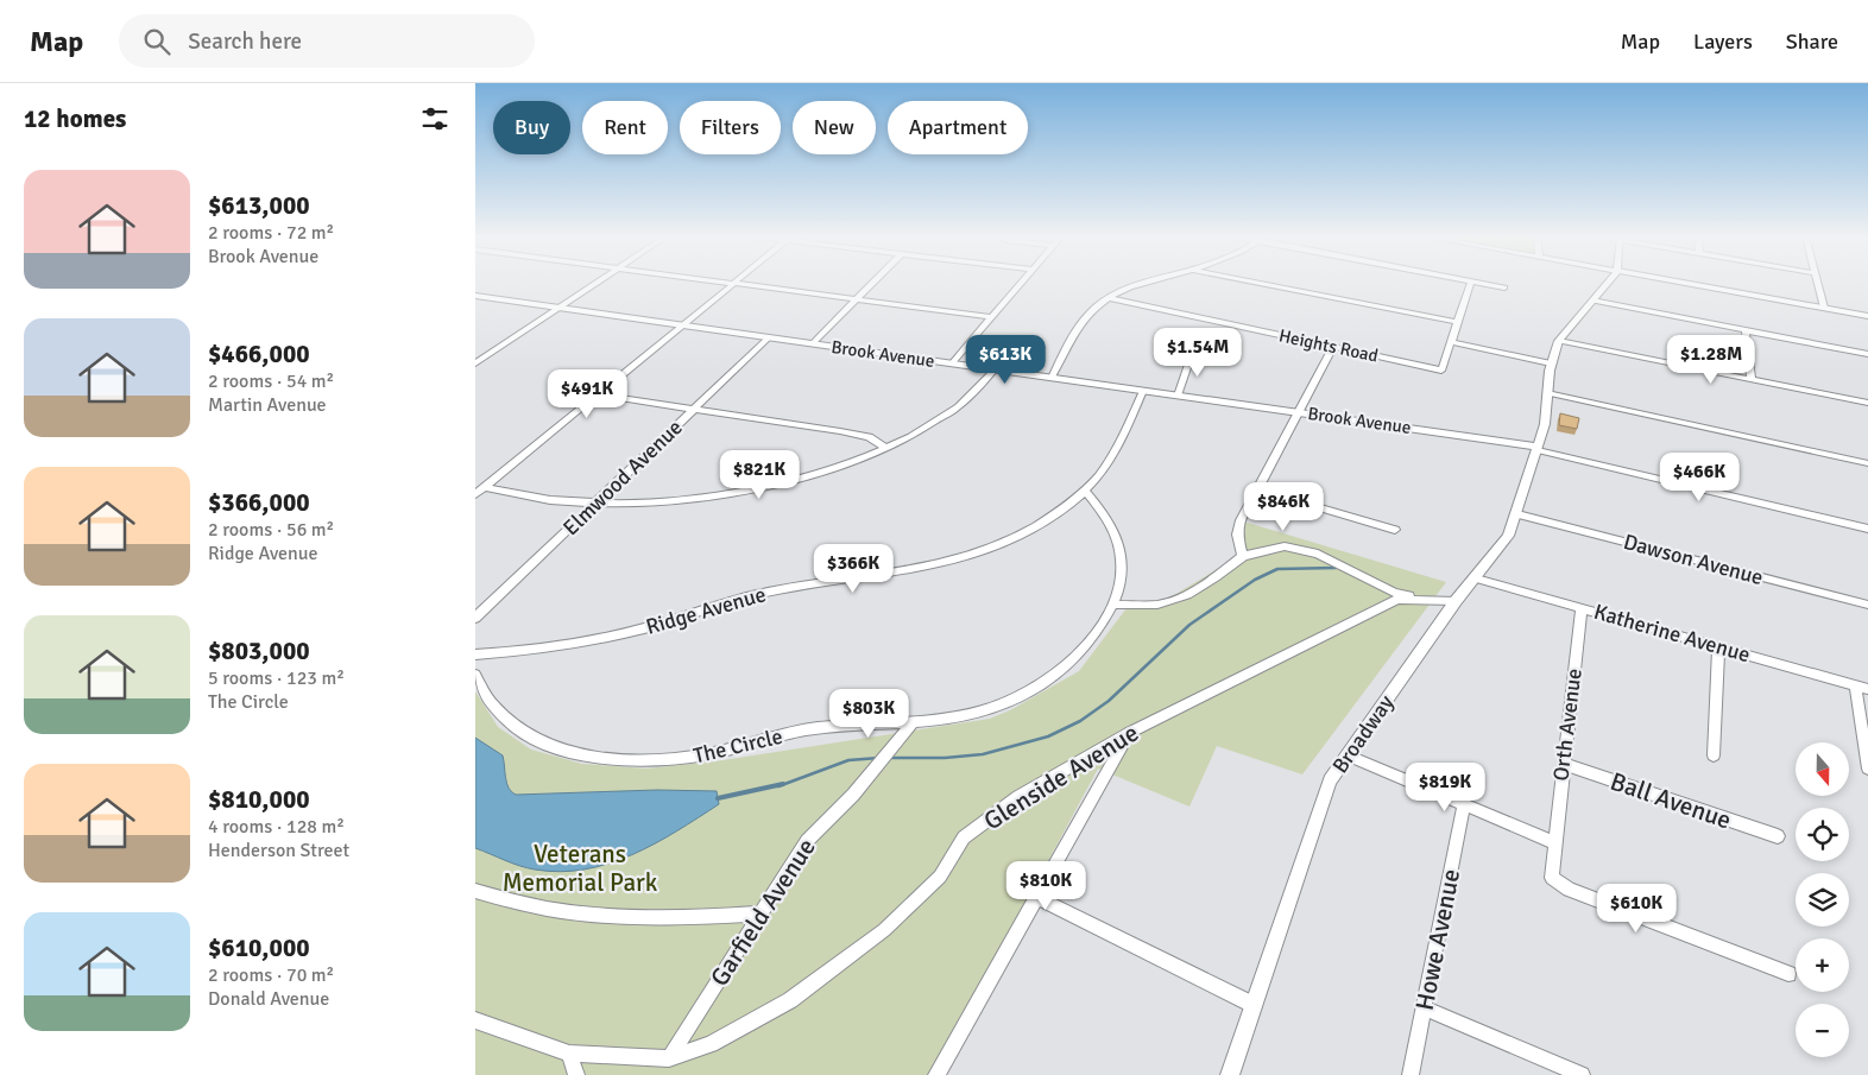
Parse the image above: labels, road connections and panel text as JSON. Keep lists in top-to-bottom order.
{
  "streets": {
    "main road": ["Brook Avenue", "Broadway"],
    "street": [
      "Heights Road",
      "Elmwood Avenue",
      "Dawson Avenue",
      "Ridge Avenue",
      "Katherine Avenue",
      "Orth Avenue",
      "The Circle",
      "Glenside Avenue",
      "Ball Avenue",
      "Garfield Avenue",
      "Howe Avenue"
    ]
  },
  "crossings": [
    ["Brook Avenue", "Elmwood Avenue"],
    ["Brook Avenue", "Ridge Avenue"],
    ["Brook Avenue", "Broadway"],
    ["Dawson Avenue", "Broadway"],
    ["Ridge Avenue", "The Circle"],
    ["Katherine Avenue", "Orth Avenue"],
    ["Katherine Avenue", "Broadway"],
    ["Orth Avenue", "Ball Avenue"],
    ["Broadway", "Glenside Avenue"],
    ["The Circle", "Garfield Avenue"],
    ["Glenside Avenue", "Garfield Avenue"]
  ],
  "parks": ["Veterans Memorial Park"],
  "north": "bottom",
  "page": {
    "header": "Map",
    "search": "Search here",
    "nav": ["Map", "Layers", "Share"],
    "heading": "12 homes",
    "chip": [
      "Buy",
      "Rent",
      "Filters",
      "New",
      "Apartment"
    ],
    "list": [
      {
        "name": "$613,000",
        "note": "2 rooms · 72 m² · Brook Avenue"
      },
      {
        "name": "$466,000",
        "note": "2 rooms · 54 m² · Martin Avenue"
      },
      {
        "name": "$366,000",
        "note": "2 rooms · 56 m² · Ridge Avenue"
      },
      {
        "name": "$803,000",
        "note": "5 rooms · 123 m² · The Circle"
      },
      {
        "name": "$810,000",
        "note": "4 rooms · 128 m² · Henderson Street"
      },
      {
        "name": "$610,000",
        "note": "2 rooms · 70 m² · Donald Avenue"
      }
    ],
    "price": [
      "$1.54M",
      "$613K",
      "$1.28M",
      "$491K",
      "$821K",
      "$466K",
      "$846K",
      "$366K",
      "$803K",
      "$819K",
      "$810K",
      "$610K"
    ],
    "map_buttons": ["+", "−"]
  }
}
